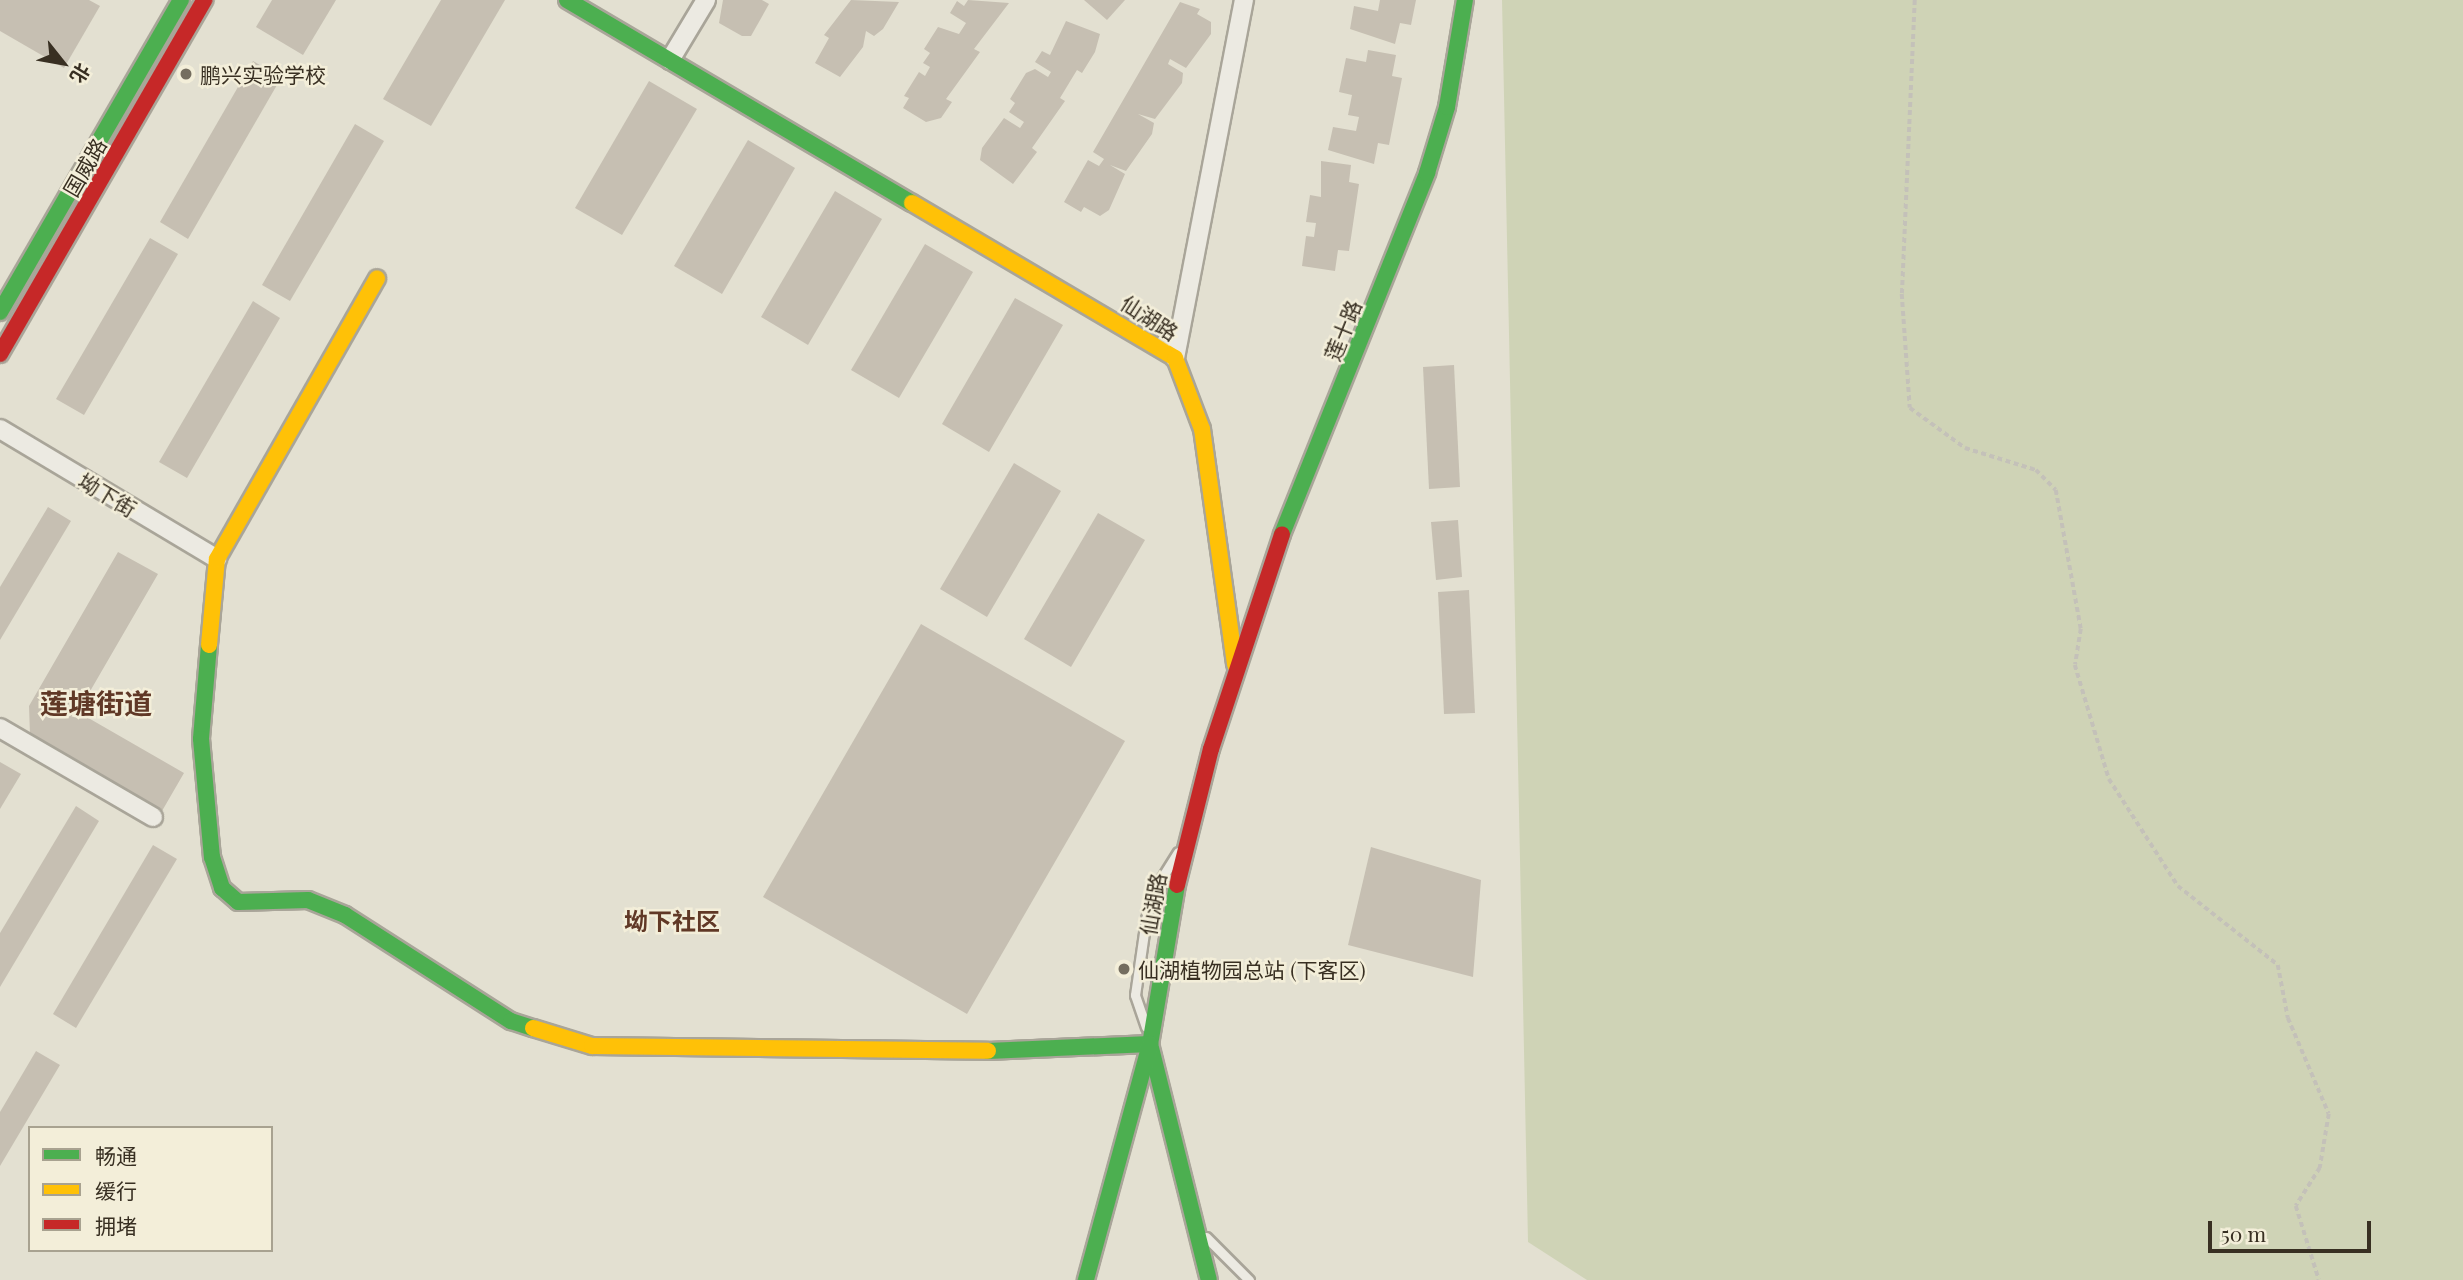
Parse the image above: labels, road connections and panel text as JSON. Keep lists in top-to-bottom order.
{
  "streets": {
    "street": [
      "国威路",
      "仙湖路",
      "莲十路",
      "坳下街"
    ]
  },
  "crossings": [
    ["仙湖路", "莲十路"]
  ],
  "districts": ["莲塘街道", "坳下社区"],
  "places": ["鹏兴实验学校", "仙湖植物园总站 (下客区)"],
  "legend": ["畅通", "缓行", "拥堵"],
  "scale_bar": "50 m",
  "north": "bottom right"
}
